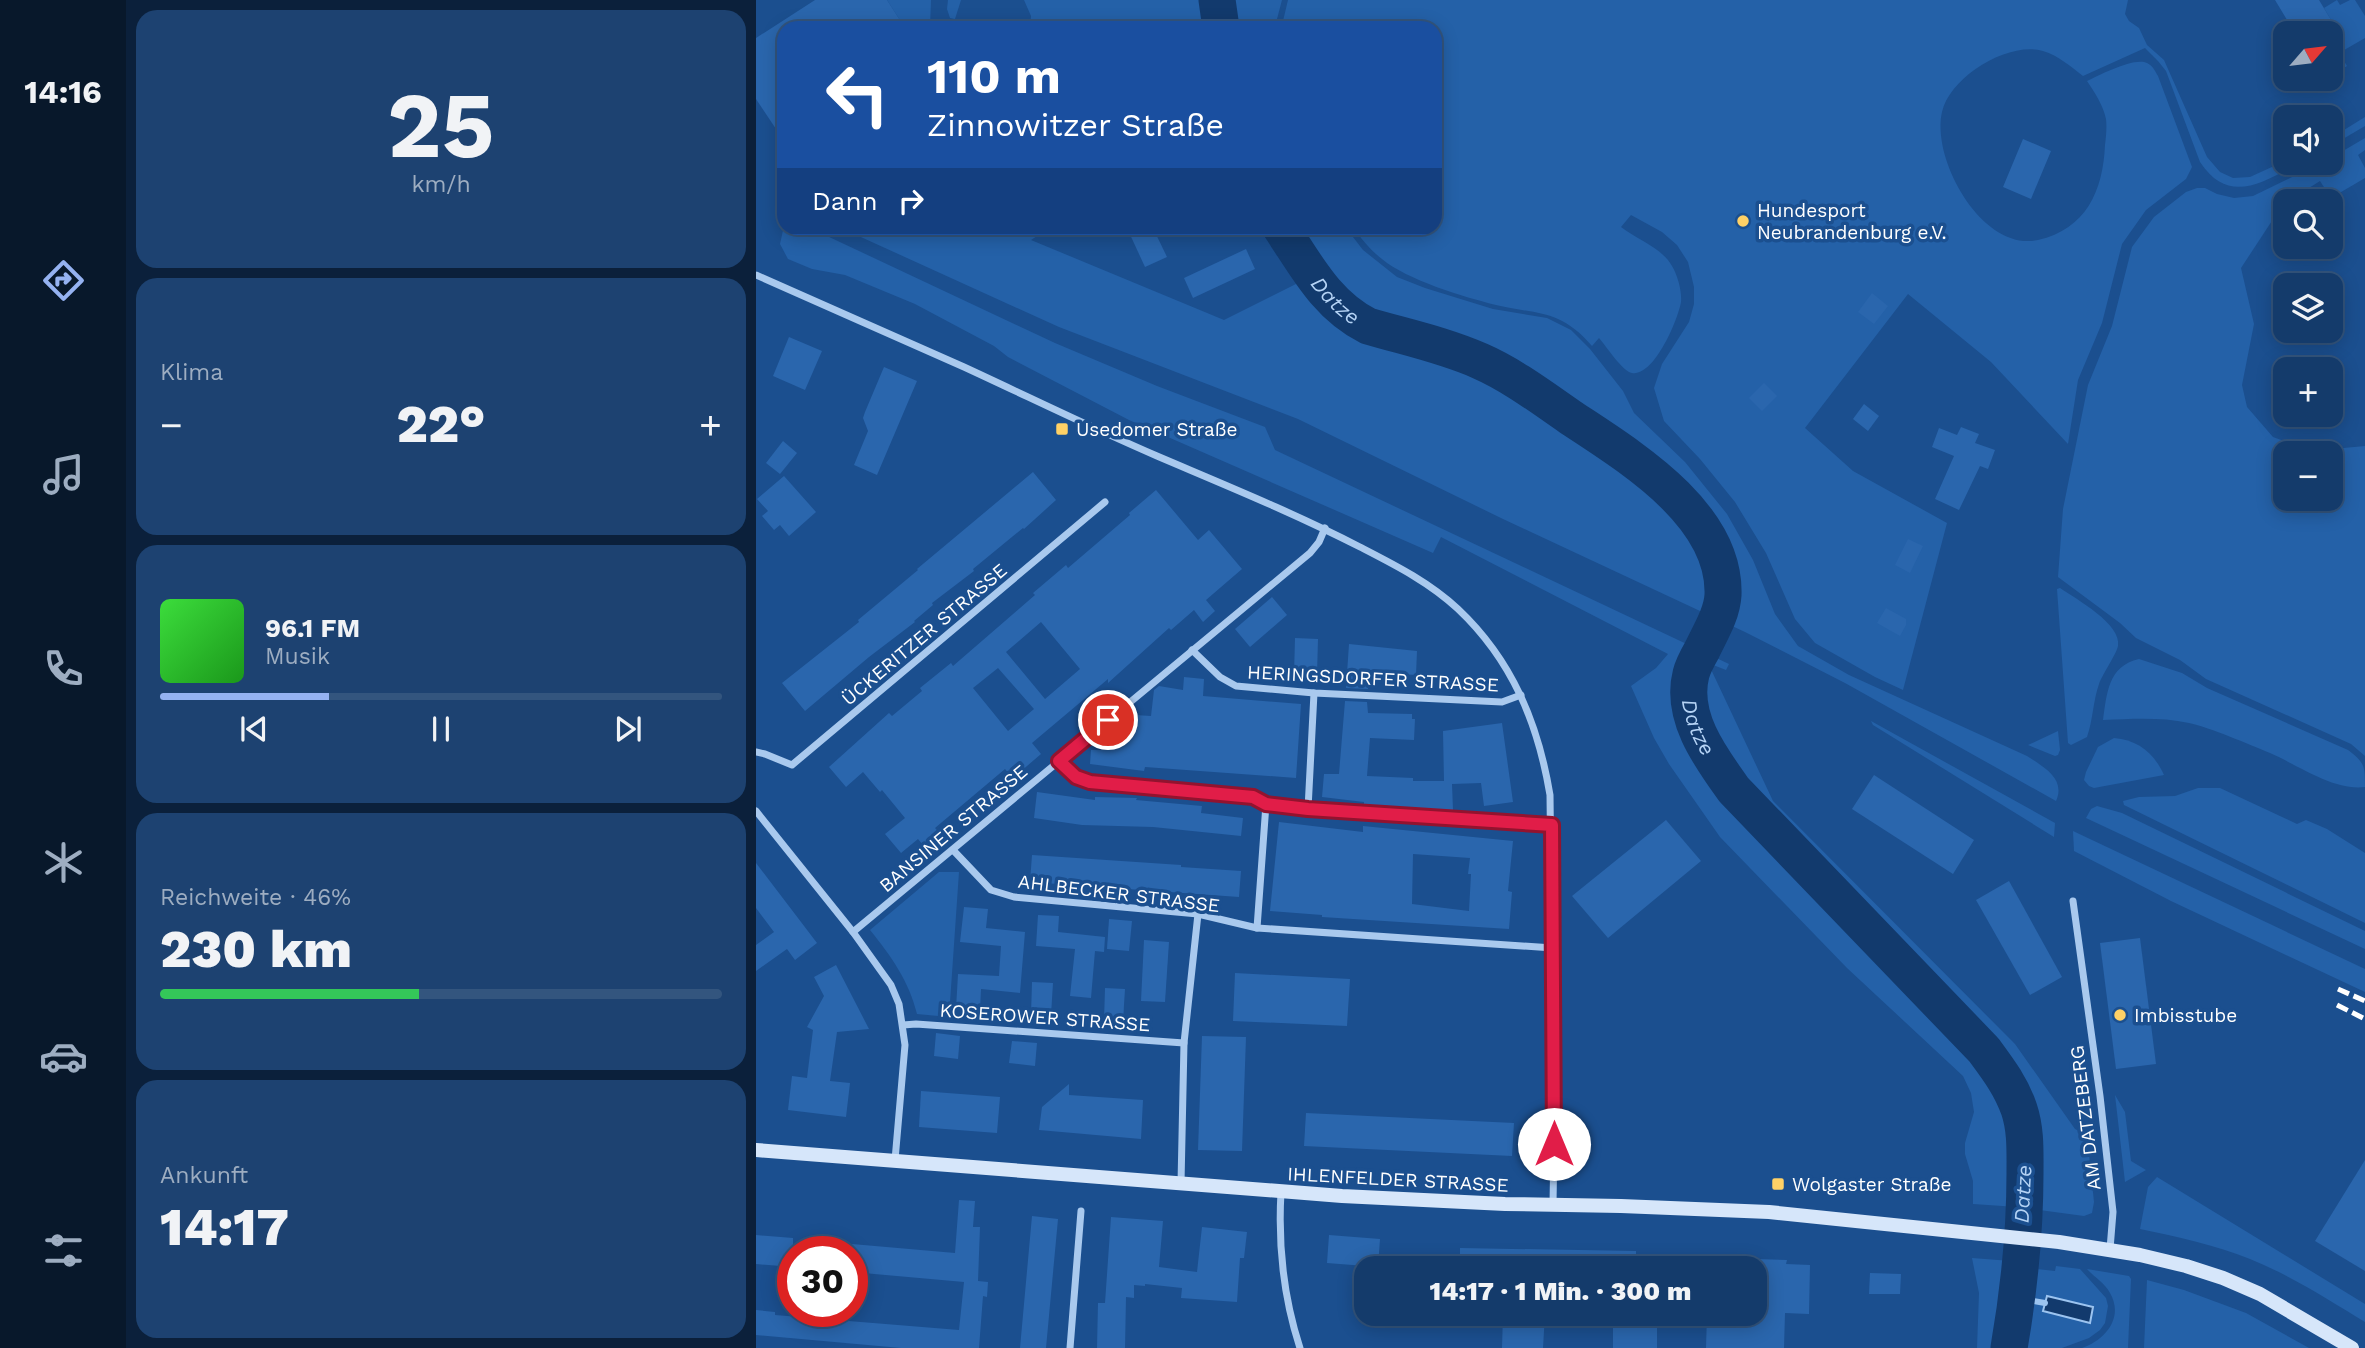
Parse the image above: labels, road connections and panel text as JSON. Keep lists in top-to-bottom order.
{
  "streets": {
    "main road": ["IHLENFELDER STRASSE"],
    "street": [
      "ÜCKERITZER STRASSE",
      "HERINGSDORFER STRASSE",
      "BANSINER STRASSE",
      "AHLBECKER STRASSE",
      "KOSEROWER STRASSE",
      "AM DATZEBERG"
    ]
  },
  "crossings": [
    ["HERINGSDORFER STRASSE", "BANSINER STRASSE"],
    ["BANSINER STRASSE", "AHLBECKER STRASSE"],
    ["AM DATZEBERG", "IHLENFELDER STRASSE"]
  ],
  "water": ["Datze"],
  "places": {
    "other": ["Hundesport Neubrandenburg e.V.", "Imbisstube"],
    "transit": ["Usedomer Straße", "Wolgaster Straße"]
  },
  "north": "top right",
  "page": {
    "tabs": "14:16",
    "tile": [
      ["25", "km/h"],
      "Klima",
      ["Reichweite · 46%", "230 km"],
      ["Ankunft", "14:17"]
    ],
    "map_buttons": ["+", "−"],
    "turn": ["110 m", "Zinnowitzer Straße"],
    "then": "Dann",
    "heat": ["−", "22°", "+"],
    "song": ["96.1 FM", "Musik"],
    "limit": "30",
    "trip": "14:17 · 1 Min. · 300 m"
  }
}
